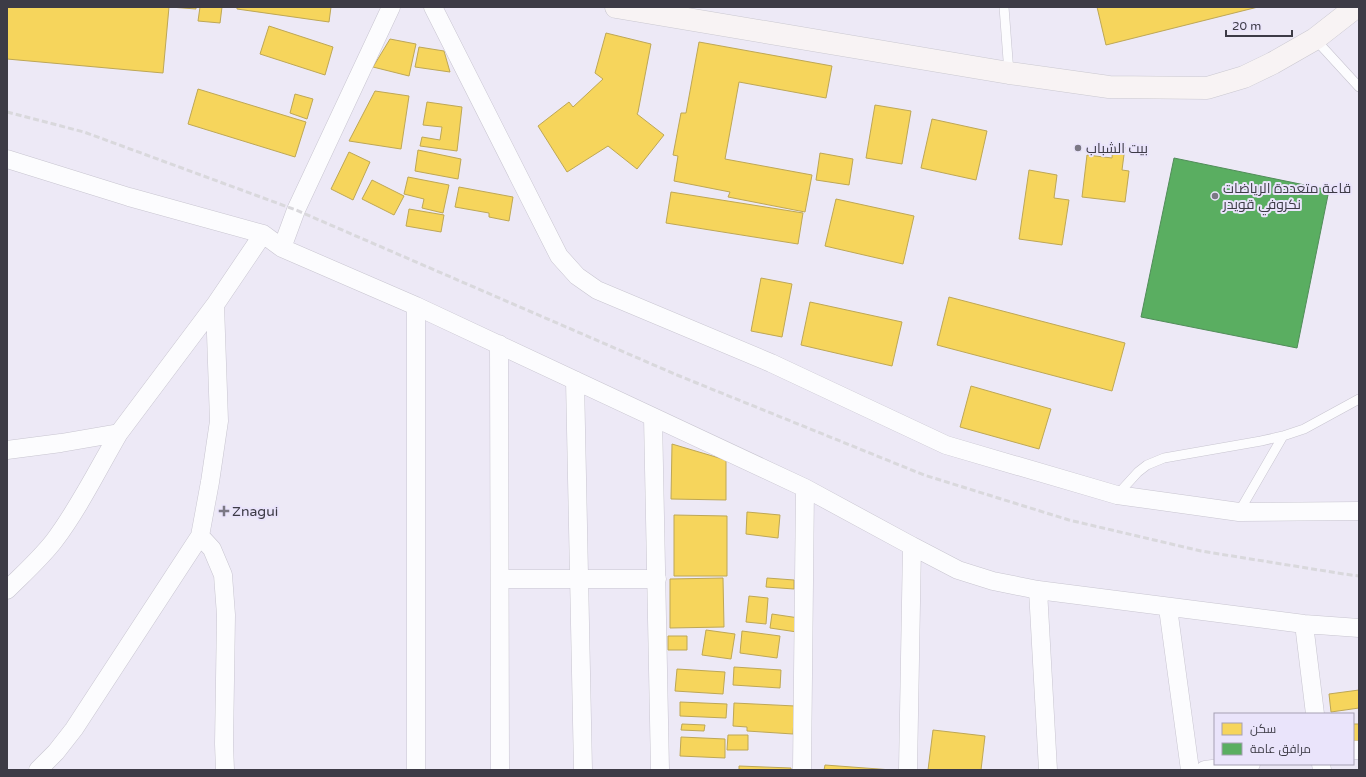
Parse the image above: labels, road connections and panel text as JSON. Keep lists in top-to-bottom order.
{
  "places": {
    "other": ["بيت الشباب", "قاعة متعددة الرياضات نكروفي قويدر"],
    "health": ["Znagui"]
  },
  "legend": ["سكن", "مرافق عامة"],
  "scale_bar": "20 m"
}
